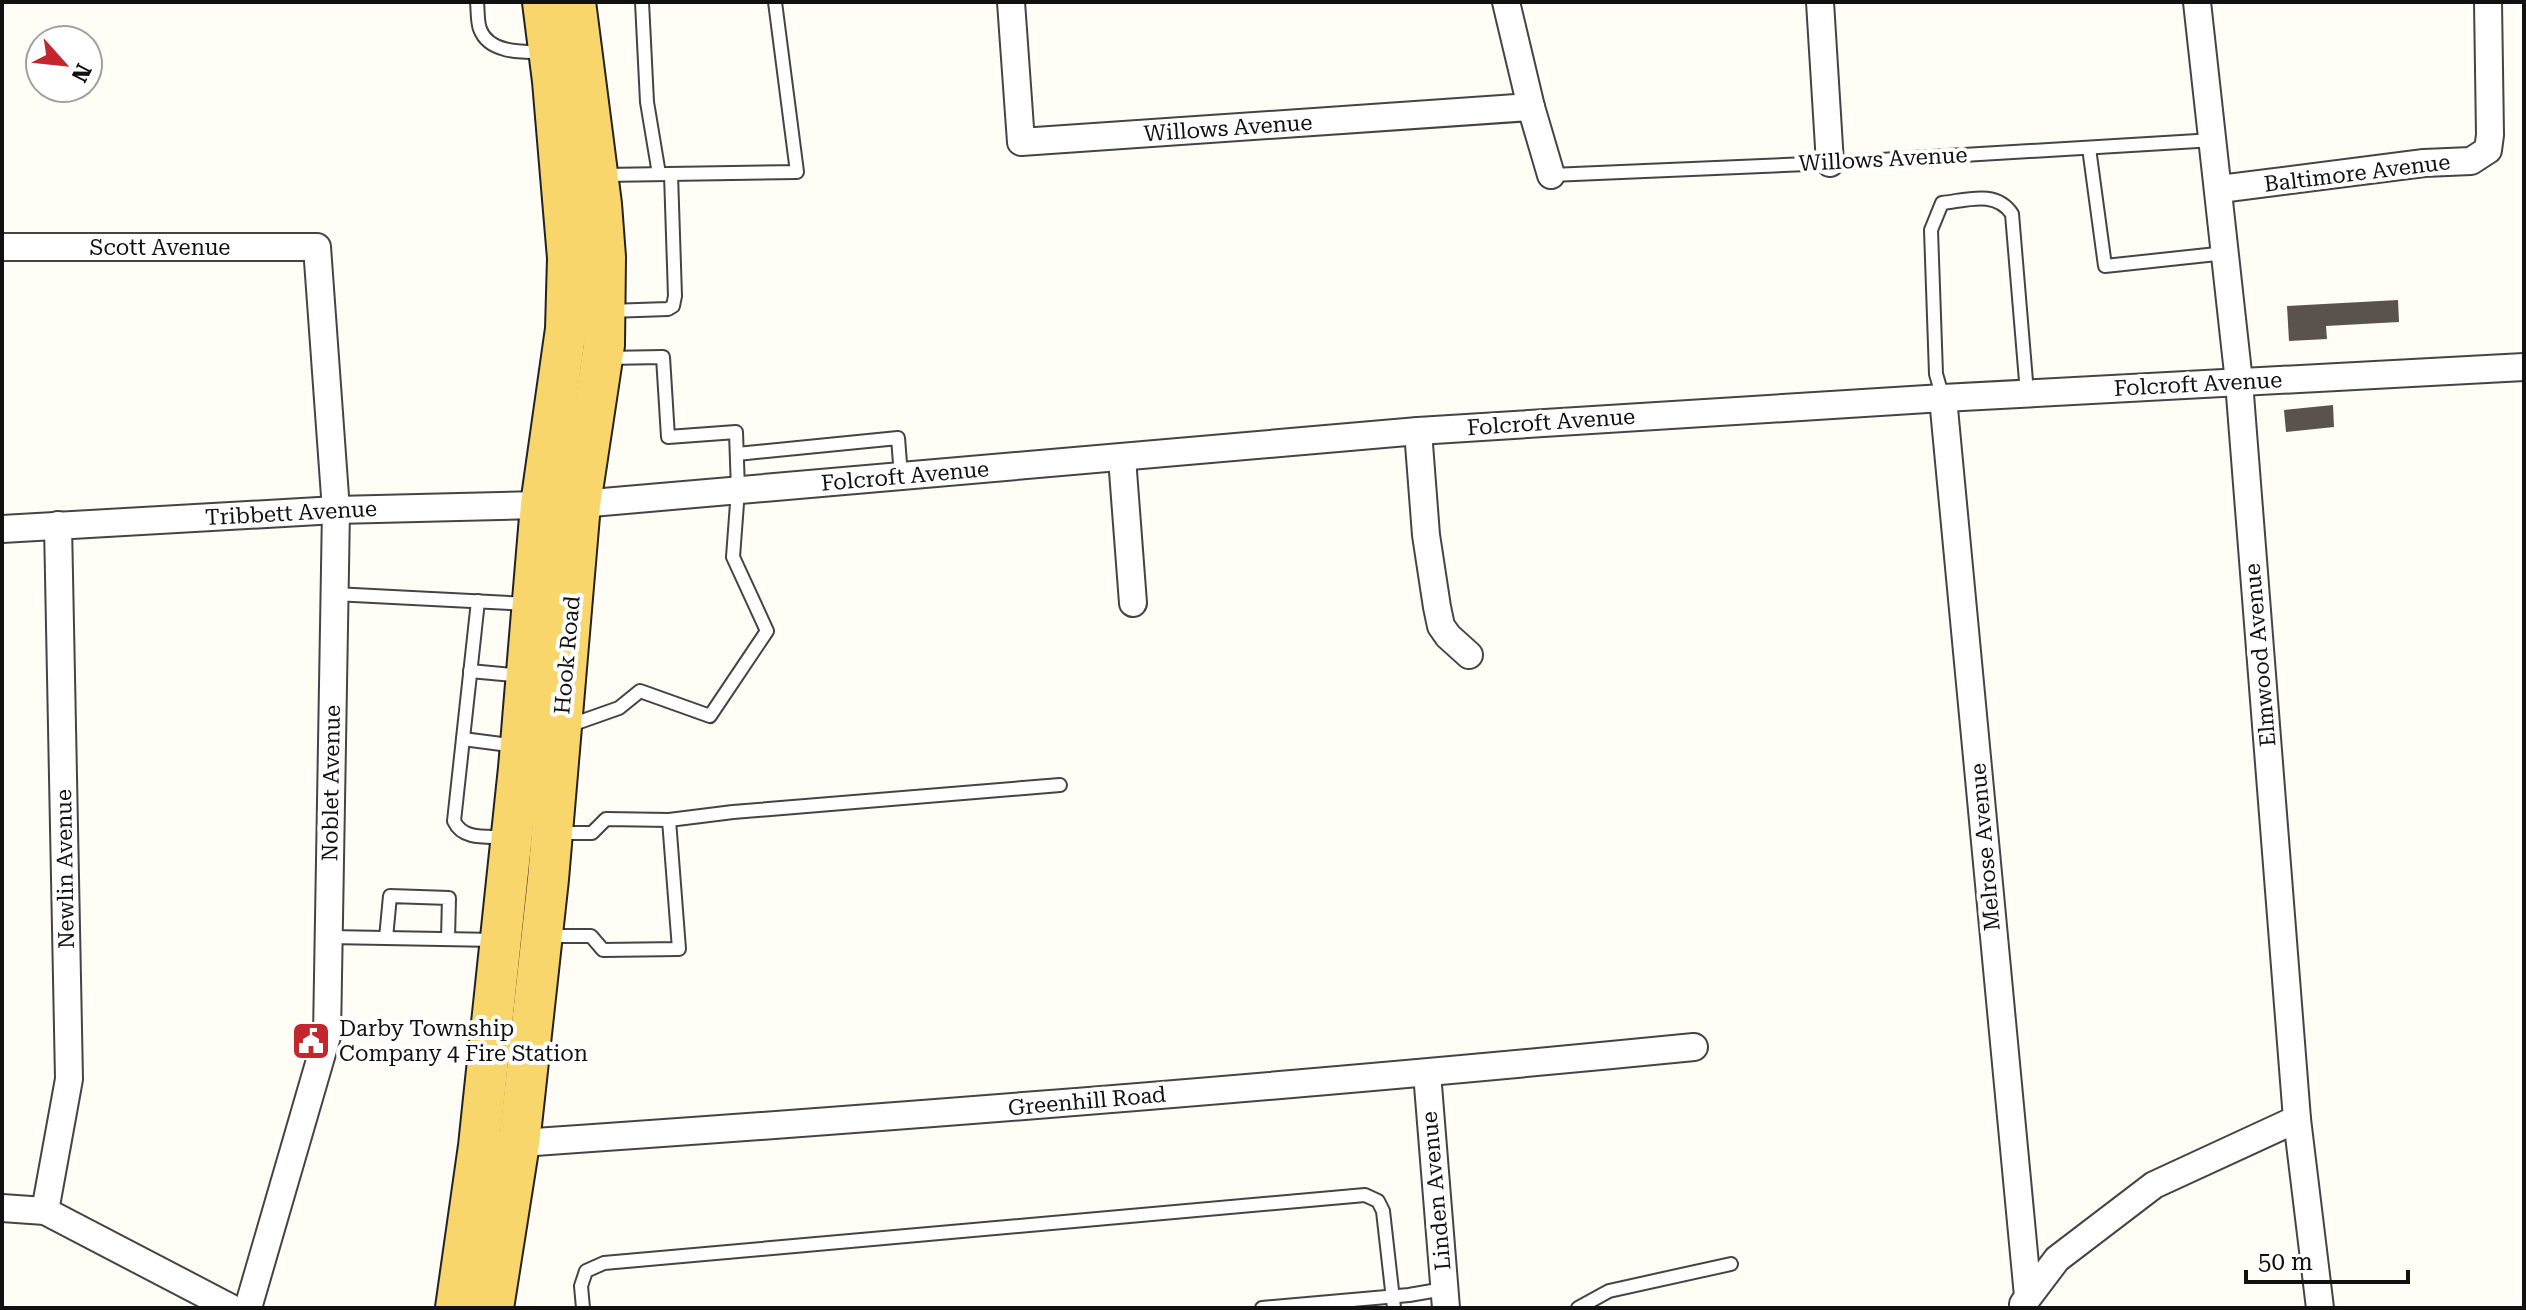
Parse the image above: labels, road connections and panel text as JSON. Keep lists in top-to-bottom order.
{
  "streets": {
    "main road": ["Hook Road"],
    "street": [
      "Willows Avenue",
      "Baltimore Avenue",
      "Scott Avenue",
      "Folcroft Avenue",
      "Tribbett Avenue",
      "Elmwood Avenue",
      "Noblet Avenue",
      "Melrose Avenue",
      "Newlin Avenue",
      "Greenhill Road",
      "Linden Avenue"
    ]
  },
  "crossings": [
    ["Willows Avenue", "Elmwood Avenue"],
    ["Baltimore Avenue", "Elmwood Avenue"],
    ["Scott Avenue", "Noblet Avenue"],
    ["Folcroft Avenue", "Tribbett Avenue"],
    ["Folcroft Avenue", "Hook Road"],
    ["Folcroft Avenue", "Elmwood Avenue"],
    ["Folcroft Avenue", "Melrose Avenue"],
    ["Tribbett Avenue", "Hook Road"],
    ["Tribbett Avenue", "Noblet Avenue"],
    ["Tribbett Avenue", "Newlin Avenue"],
    ["Hook Road", "Greenhill Road"],
    ["Greenhill Road", "Linden Avenue"]
  ],
  "places": {
    "public building": ["Darby Township Company 4 Fire Station"]
  },
  "scale_bar": "50 m",
  "north": "bottom right"
}
